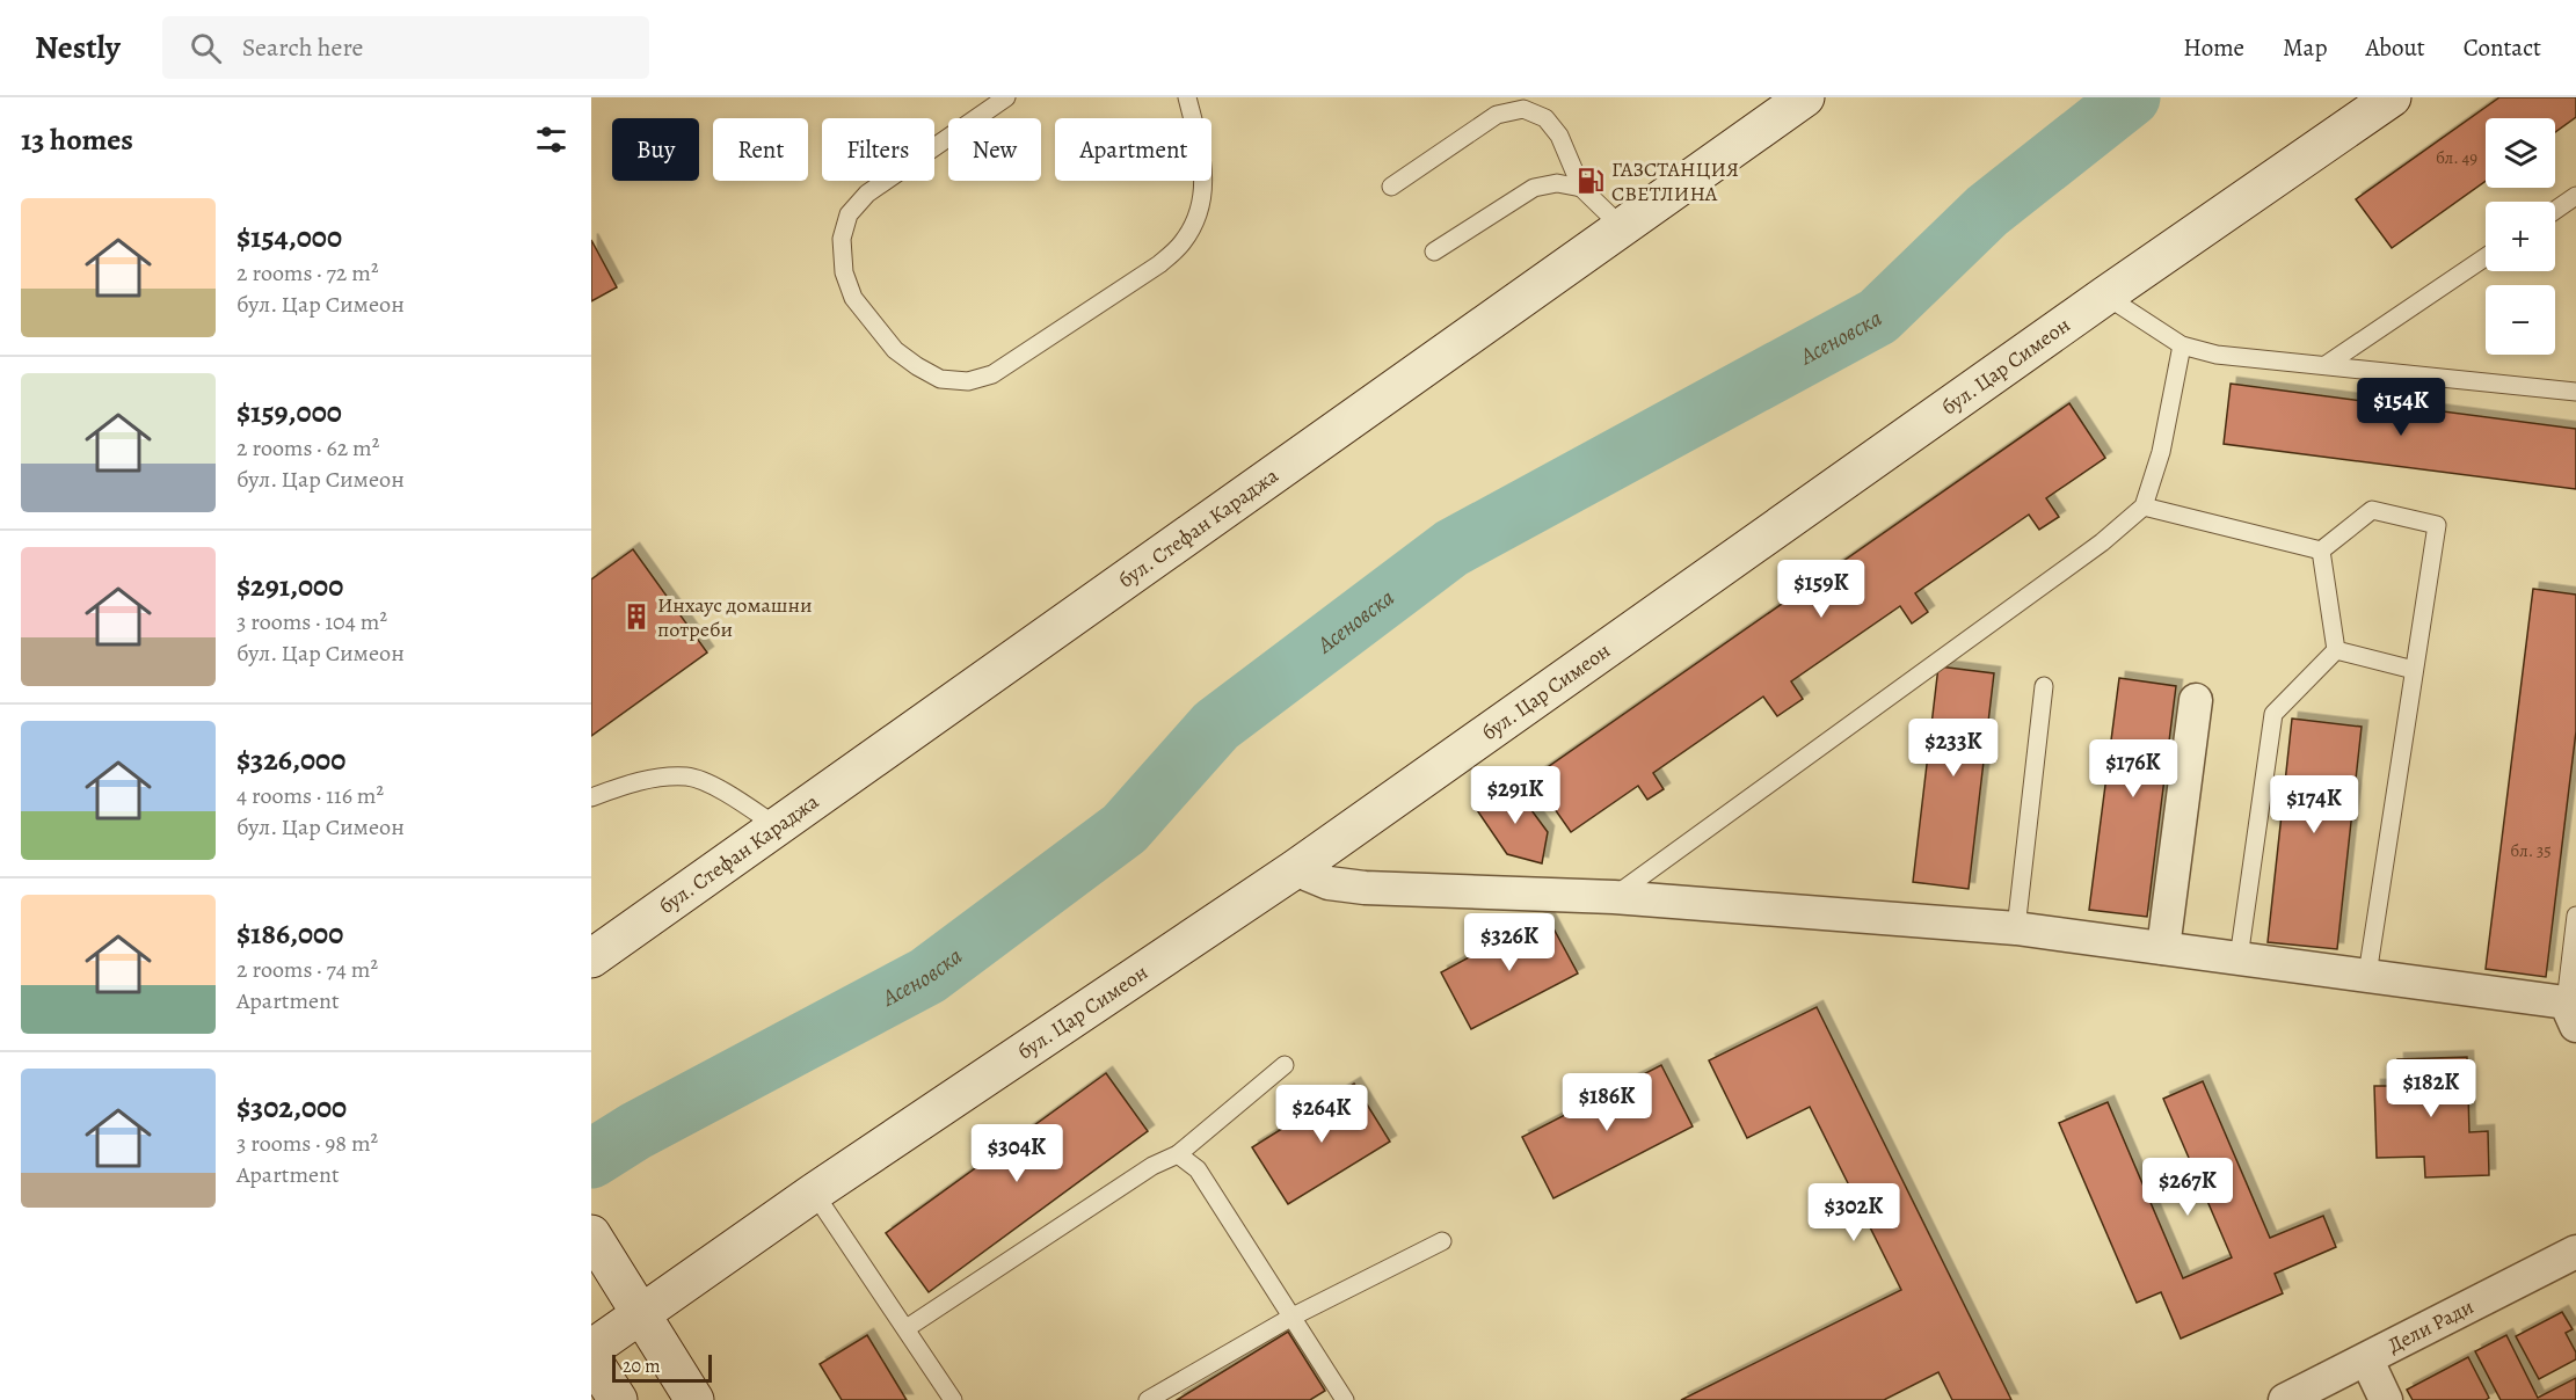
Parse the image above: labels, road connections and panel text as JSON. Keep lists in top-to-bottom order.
{
  "streets": {
    "main road": ["бул. Цар Симеон", "бул. Стефан Караджа"],
    "street": ["Дели Ради"]
  },
  "water": ["Асеновска"],
  "places": {
    "fuel station": ["ГАЗСТАНЦИЯ СВЕТЛИНА"],
    "building": ["Инхаус домашни потреби"]
  },
  "house_numbers": ["бл. 49", "бл. 35"],
  "scale_bar": "20 m",
  "page": {
    "header": "Nestly",
    "search": "Search here",
    "nav": [
      "Home",
      "Map",
      "About",
      "Contact"
    ],
    "heading": "13 homes",
    "map_buttons": ["+", "−"],
    "chip": [
      "Buy",
      "Rent",
      "Filters",
      "New",
      "Apartment"
    ],
    "list": [
      {
        "name": "$154,000",
        "note": "2 rooms · 72 m² · бул. Цар Симеон"
      },
      {
        "name": "$159,000",
        "note": "2 rooms · 62 m² · бул. Цар Симеон"
      },
      {
        "name": "$291,000",
        "note": "3 rooms · 104 m² · бул. Цар Симеон"
      },
      {
        "name": "$326,000",
        "note": "4 rooms · 116 m² · бул. Цар Симеон"
      },
      {
        "name": "$186,000",
        "note": "2 rooms · 74 m² · Apartment"
      },
      {
        "name": "$302,000",
        "note": "3 rooms · 98 m² · Apartment"
      }
    ],
    "price": [
      "$154K",
      "$159K",
      "$233K",
      "$176K",
      "$291K",
      "$174K",
      "$326K",
      "$182K",
      "$186K",
      "$264K",
      "$304K",
      "$267K",
      "$302K"
    ],
    "scale": "20 m"
  }
}
